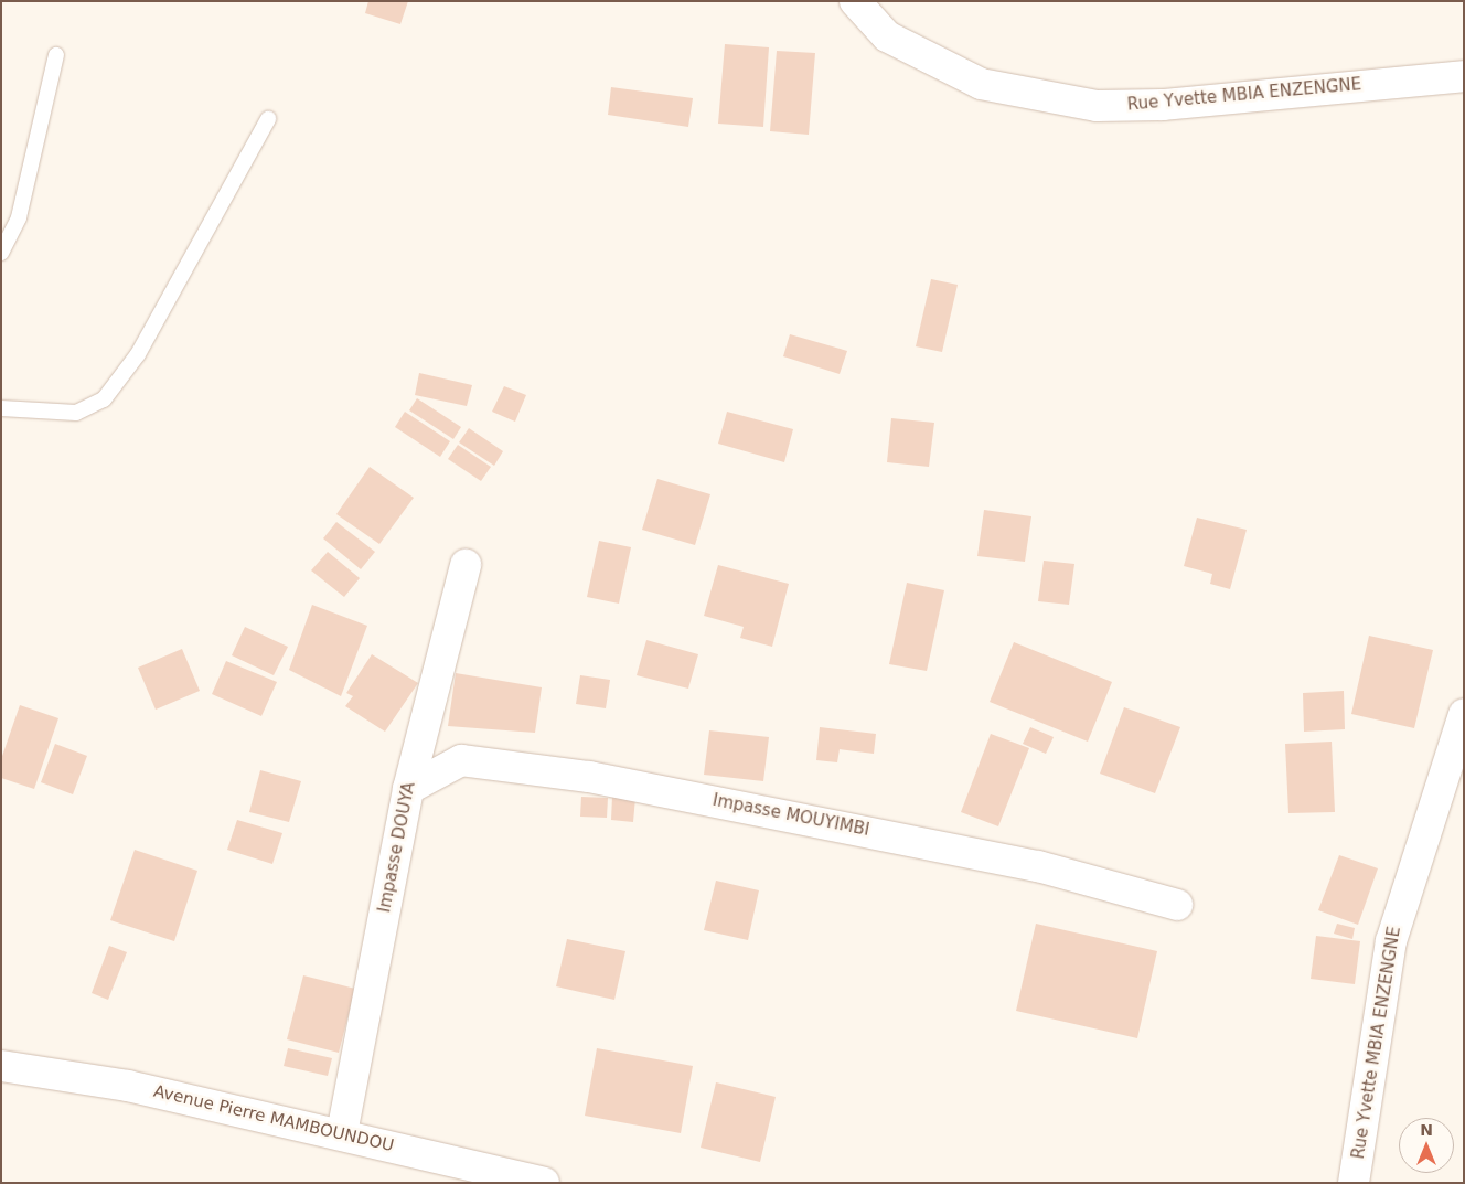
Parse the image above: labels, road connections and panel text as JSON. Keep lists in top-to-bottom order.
{
  "streets": {
    "street": [
      "Rue Yvette MBIA ENZENGNE",
      "Impasse MOUYIMBI",
      "Impasse DOUYA",
      "Avenue Pierre MAMBOUNDOU"
    ]
  },
  "crossings": [
    ["Impasse MOUYIMBI", "Impasse DOUYA"],
    ["Impasse DOUYA", "Avenue Pierre MAMBOUNDOU"]
  ],
  "north": "top"
}
